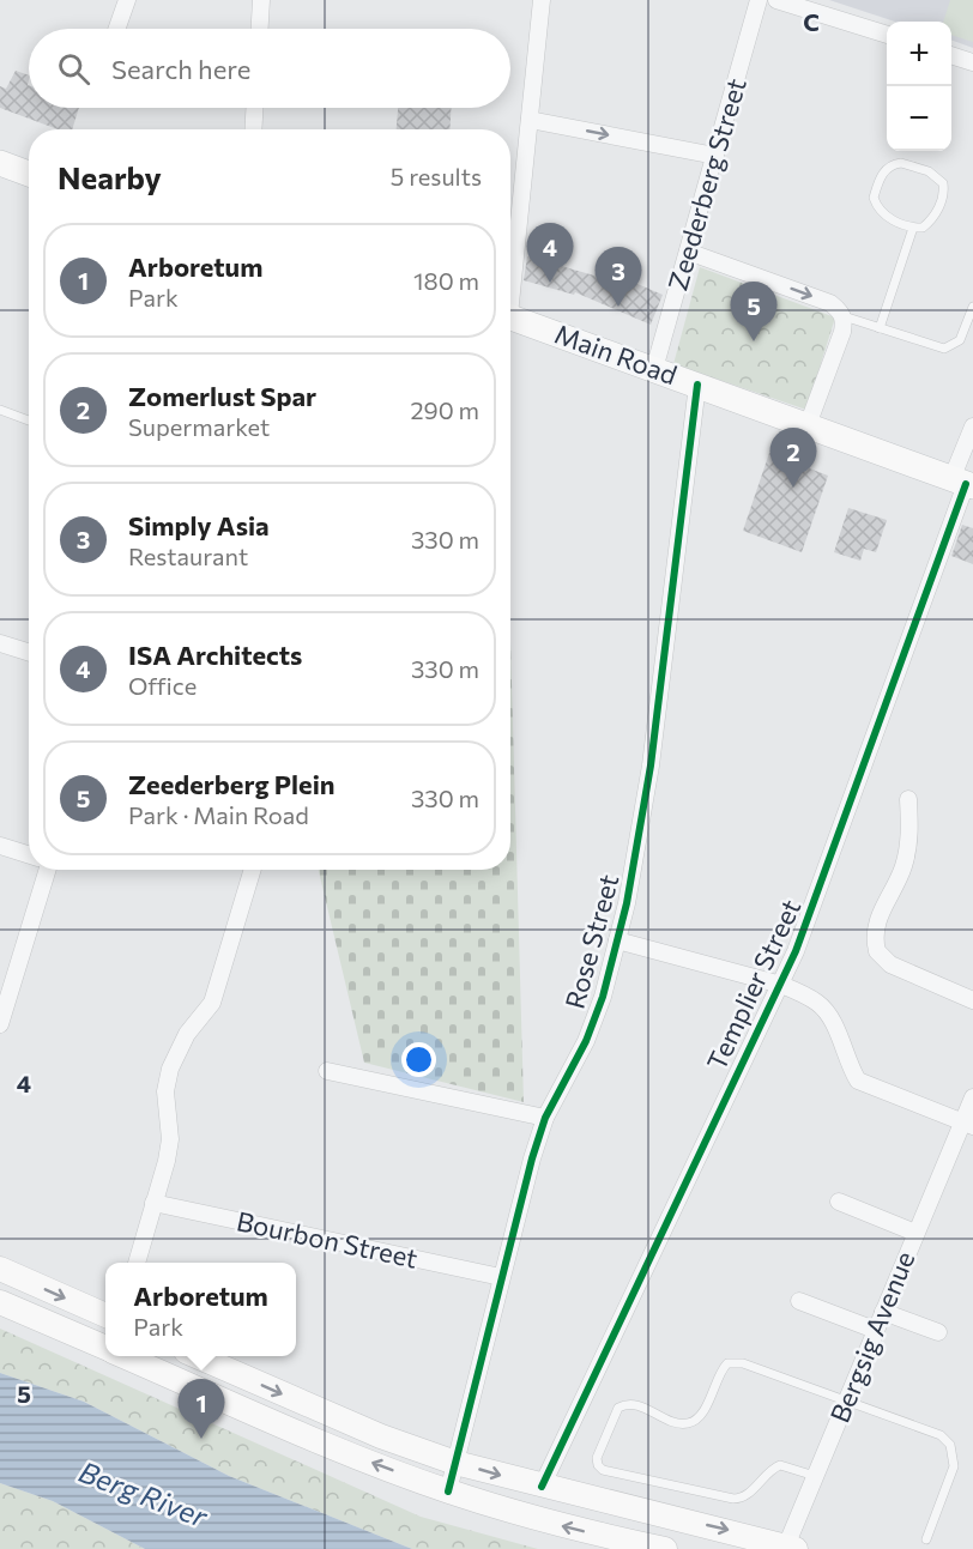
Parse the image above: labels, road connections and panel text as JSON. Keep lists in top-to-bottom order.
{
  "streets": {
    "main road": ["Main Road"],
    "street": [
      "Zeederberg Street",
      "Rose Street",
      "Templier Street",
      "Bourbon Street",
      "Bergsig Avenue"
    ]
  },
  "crossings": [
    ["Zeederberg Street", "Main Road"],
    ["Main Road", "Rose Street"],
    ["Main Road", "Templier Street"],
    ["Rose Street", "Bourbon Street"]
  ],
  "water": ["Berg River"],
  "page": {
    "map_buttons": ["+", "−"],
    "search": "Search here",
    "heading": ["Nearby", "5 results"],
    "pins": [
      "4",
      "3",
      "5",
      "2",
      "1"
    ],
    "list": [
      {
        "mark": "1",
        "name": "Arboretum",
        "note": "Park",
        "value": "180 m"
      },
      {
        "mark": "2",
        "name": "Zomerlust Spar",
        "note": "Supermarket",
        "value": "290 m"
      },
      {
        "mark": "3",
        "name": "Simply Asia",
        "note": "Restaurant",
        "value": "330 m"
      },
      {
        "mark": "4",
        "name": "ISA Architects",
        "note": "Office",
        "value": "330 m"
      },
      {
        "mark": "5",
        "name": "Zeederberg Plein",
        "note": "Park · Main Road",
        "value": "330 m"
      }
    ],
    "popup": ["Arboretum", "Park"]
  },
  "grid": {
    "columns": ["C"],
    "rows": ["4", "5"]
  }
}
